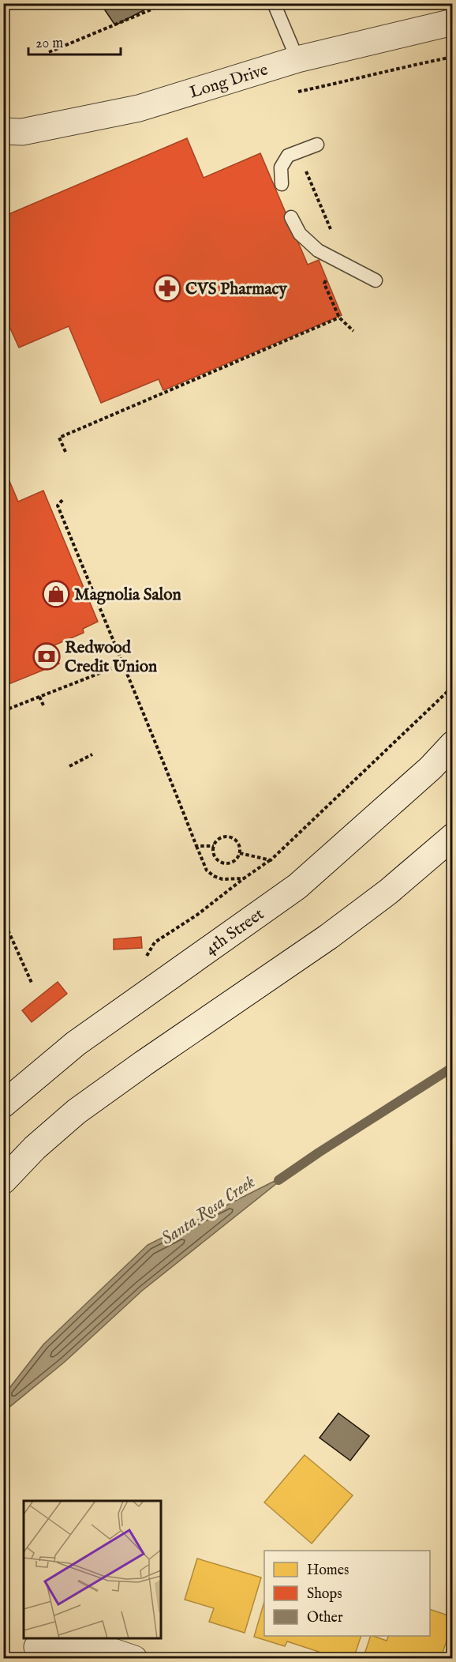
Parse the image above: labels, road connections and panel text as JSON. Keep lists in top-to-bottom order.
{
  "streets": {
    "main road": ["Long Drive", "4th Street"]
  },
  "water": ["Santa Rosa Creek"],
  "places": {
    "pharmacy": ["CVS Pharmacy"],
    "shop": ["Magnolia Salon"],
    "bank": ["Redwood Credit Union"]
  },
  "legend": ["Homes", "Shops", "Other"],
  "scale_bar": "20 m"
}
